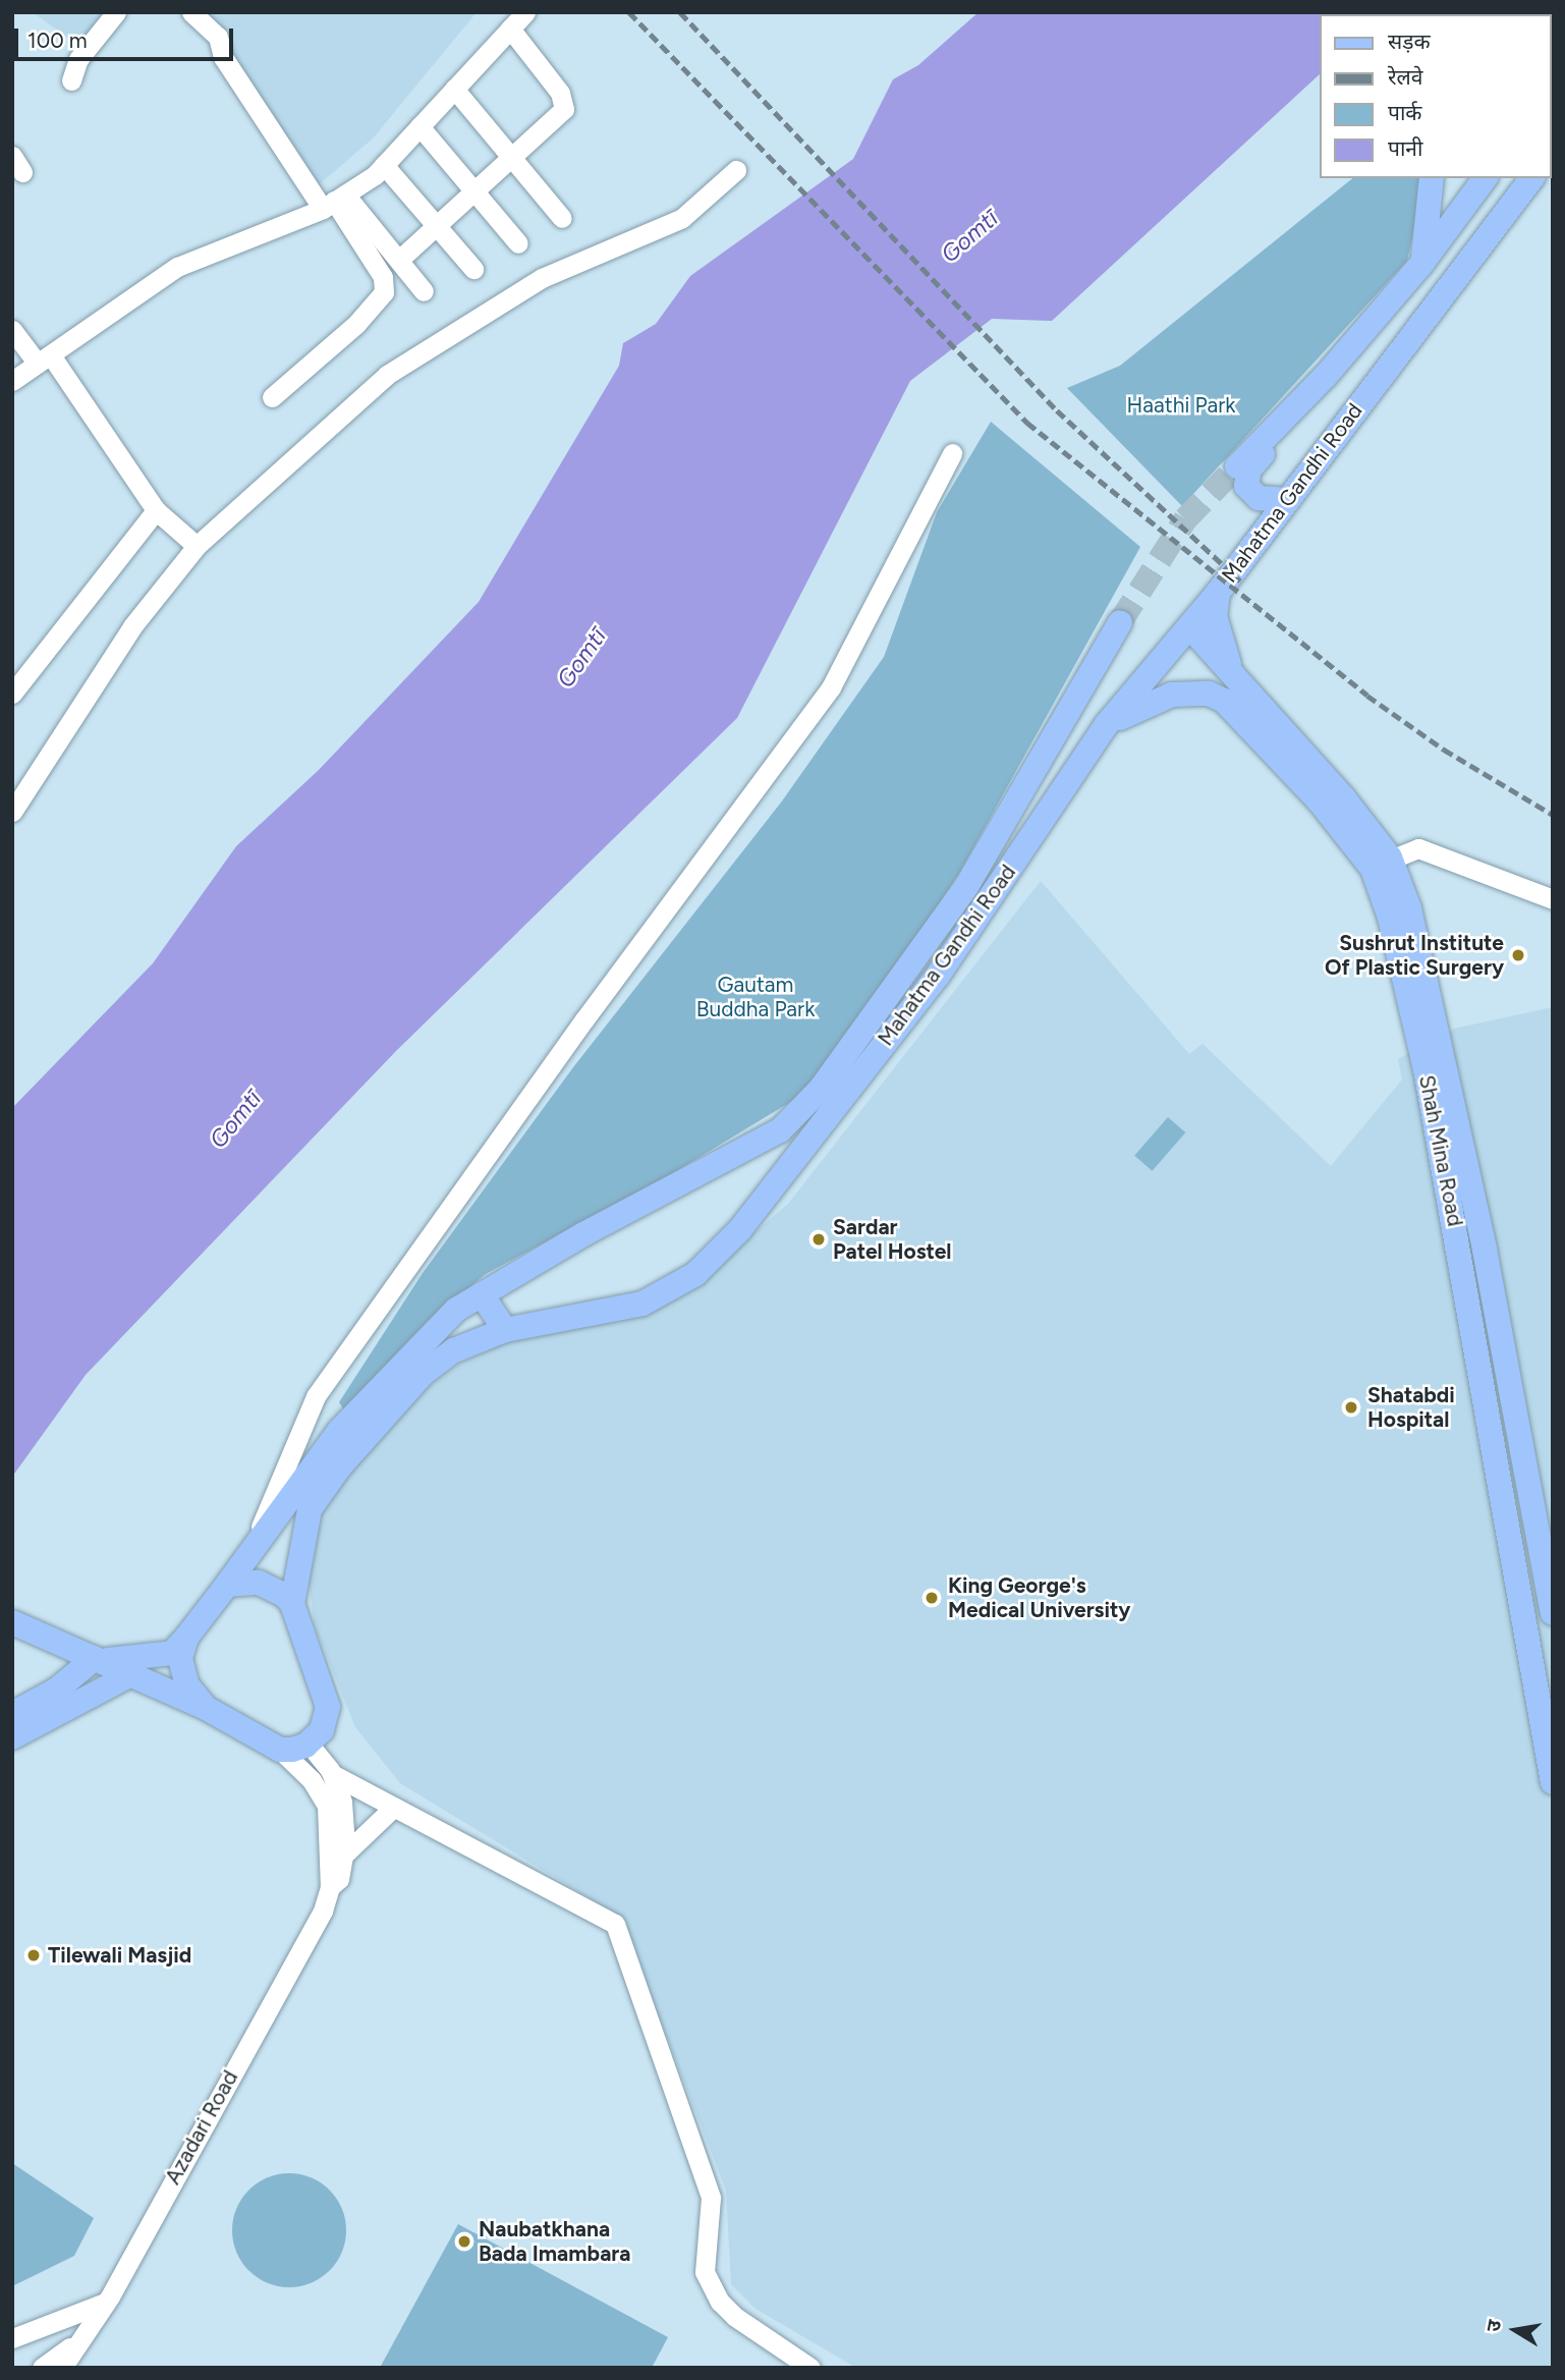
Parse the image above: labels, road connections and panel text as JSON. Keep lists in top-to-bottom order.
{
  "streets": {
    "main road": ["Mahatma Gandhi Road", "Shah Mina Road"],
    "street": ["Azadari Road"]
  },
  "crossings": [
    ["Mahatma Gandhi Road", "Shah Mina Road"]
  ],
  "water": ["Gomtī"],
  "parks": ["Haathi Park", "Gautam Buddha Park"],
  "places": [
    "Sushrut Institute Of Plastic Surgery",
    "Sardar Patel Hostel",
    "Shatabdi Hospital",
    "King George's Medical University",
    "Tilewali Masjid",
    "Naubatkhana Bada Imambara"
  ],
  "legend": [
    "सड़क",
    "रेलवे",
    "पार्क",
    "पानी"
  ],
  "scale_bar": "100 m",
  "north": "left"
}
